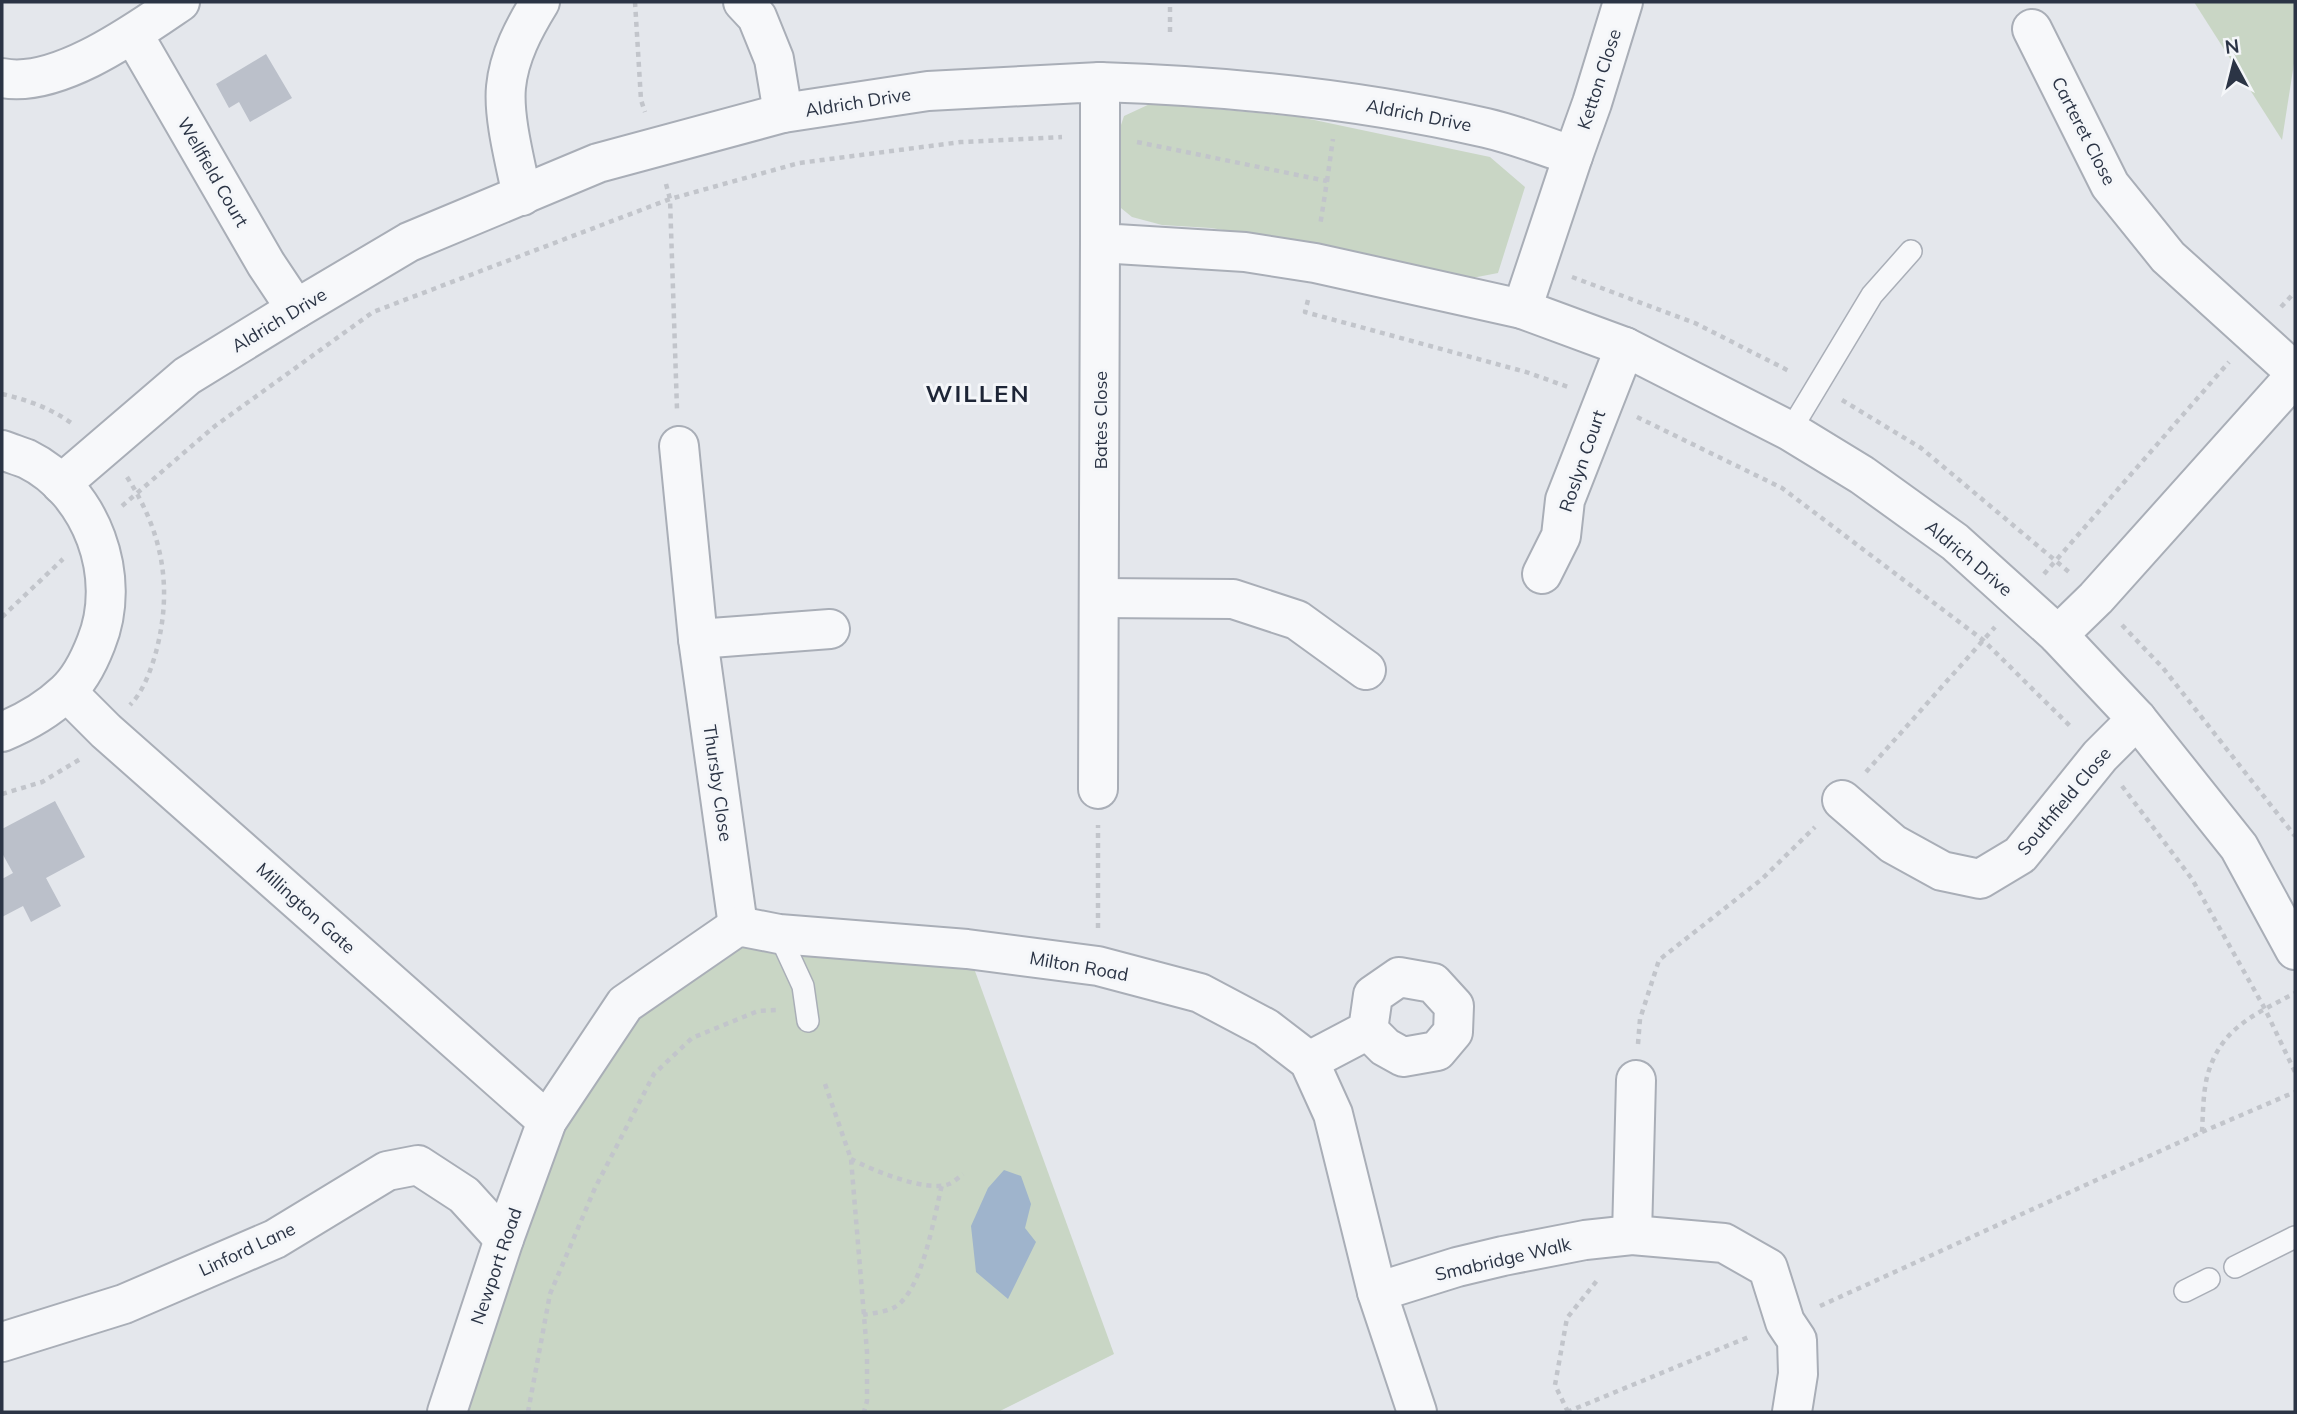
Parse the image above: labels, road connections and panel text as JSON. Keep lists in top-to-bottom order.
{
  "streets": {
    "street": [
      "Ketton Close",
      "Aldrich Drive",
      "Carteret Close",
      "Wellfield Court",
      "Bates Close",
      "Roslyn Court",
      "Thursby Close",
      "Southfield Close",
      "Millington Gate",
      "Milton Road",
      "Linford Lane",
      "Smabridge Walk",
      "Newport Road"
    ]
  },
  "crossings": [
    ["Ketton Close", "Aldrich Drive"],
    ["Aldrich Drive", "Carteret Close"],
    ["Aldrich Drive", "Wellfield Court"],
    ["Aldrich Drive", "Bates Close"],
    ["Aldrich Drive", "Roslyn Court"],
    ["Aldrich Drive", "Southfield Close"],
    ["Thursby Close", "Milton Road"],
    ["Millington Gate", "Newport Road"],
    ["Milton Road", "Smabridge Walk"],
    ["Linford Lane", "Newport Road"]
  ],
  "districts": ["WILLEN"],
  "north": "top"
}
